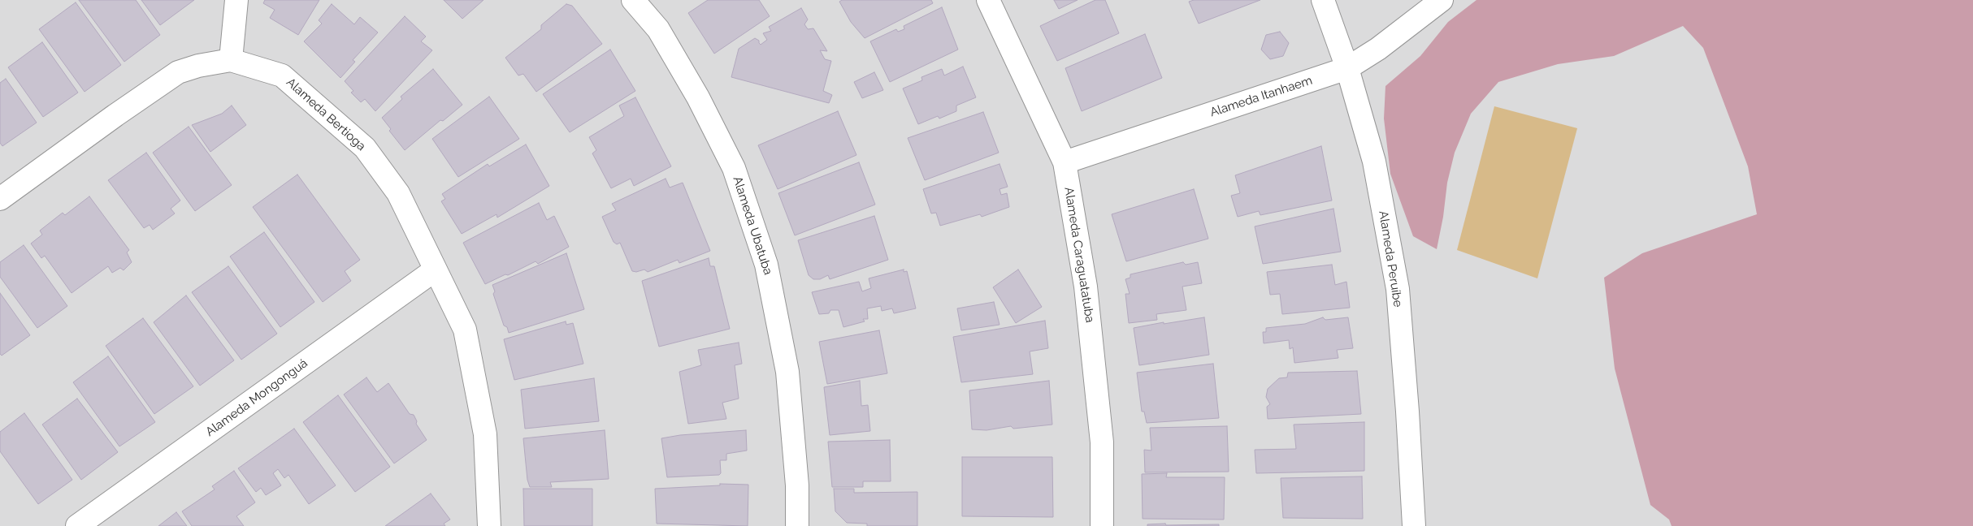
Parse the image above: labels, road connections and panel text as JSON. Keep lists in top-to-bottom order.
{
  "streets": {
    "street": [
      "Alameda Itanhaem",
      "Alameda Bertioga",
      "Alameda Ubatuba",
      "Alameda Caraguatatuba",
      "Alameda Peruíbe",
      "Alameda Mongonguá"
    ]
  },
  "crossings": [
    ["Alameda Itanhaem", "Alameda Caraguatatuba"],
    ["Alameda Itanhaem", "Alameda Peruíbe"],
    ["Alameda Bertioga", "Alameda Mongonguá"]
  ]
}
